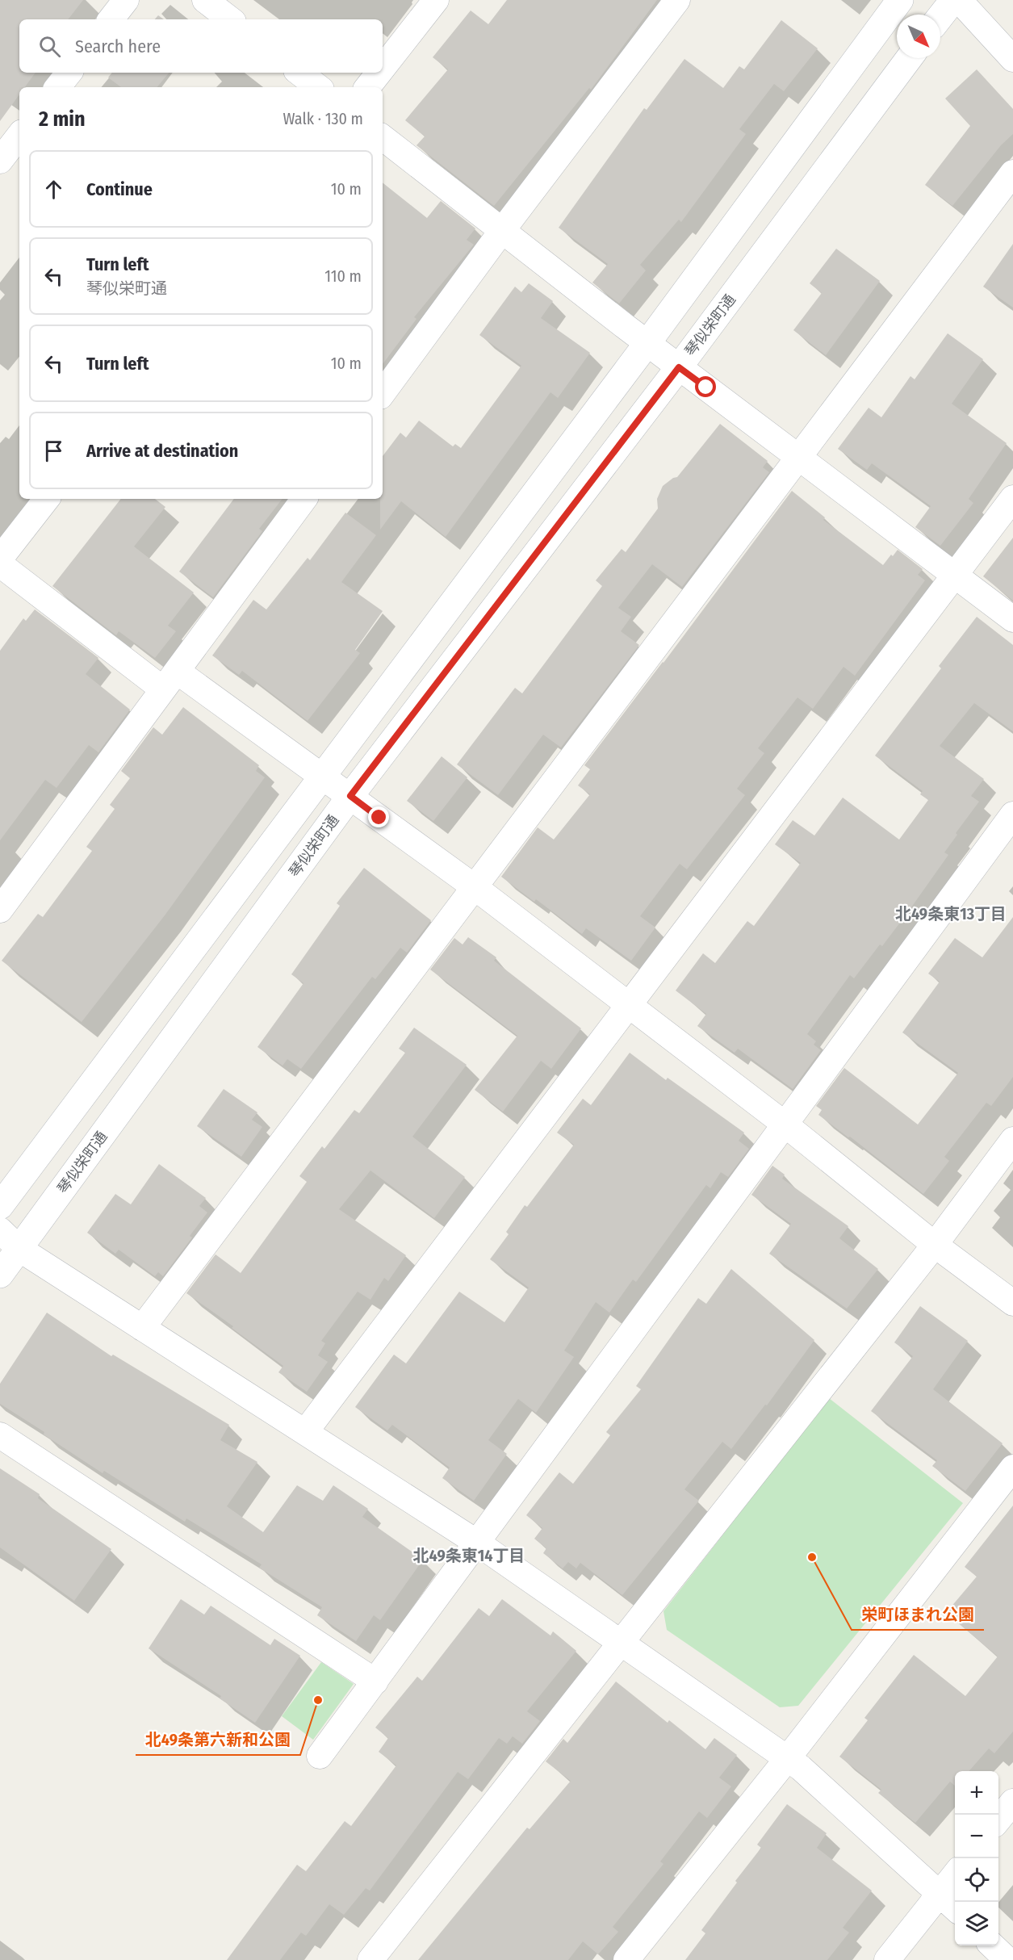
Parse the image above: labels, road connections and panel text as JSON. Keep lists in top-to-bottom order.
{
  "streets": {
    "street": ["琴似栄町通"]
  },
  "districts": ["北49条東13丁目", "北49条東14丁目"],
  "places": ["栄町ほまれ公園", "北49条第六新和公園"],
  "north": "bottom right",
  "page": {
    "search": "Search here",
    "heading": ["2 min", "Walk · 130 m"],
    "list": [
      ["Continue", "10 m"],
      ["Turn left", "琴似栄町通", "110 m"],
      ["Turn left", "10 m"],
      "Arrive at destination"
    ],
    "map_buttons": ["+", "−"]
  }
}
